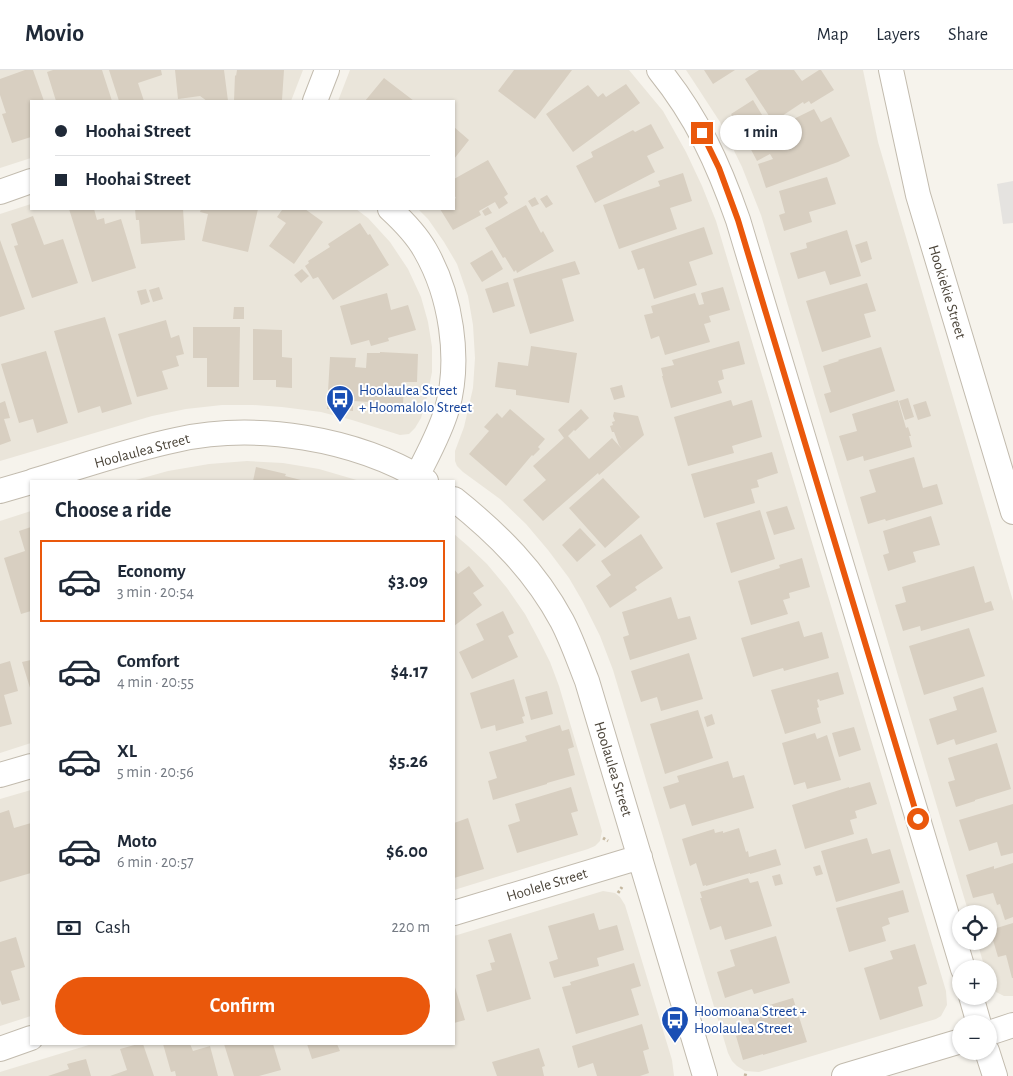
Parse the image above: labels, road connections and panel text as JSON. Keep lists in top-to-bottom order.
{
  "streets": {
    "street": ["Hookiekie Street", "Hoolaulea Street", "Hoolele Street"]
  },
  "crossings": [
    ["Hoolaulea Street", "Hoolele Street"]
  ],
  "places": {
    "bus stop": ["Hoolaulea Street + Hoomalolo Street", "Hoomoana Street + Hoolaulea Street"]
  },
  "page": {
    "header": "Movio",
    "nav": ["Map", "Layers", "Share"],
    "banner": ["Hoohai Street", "Hoohai Street"],
    "bubble": "1 min",
    "heading": "Choose a ride",
    "list": [
      {
        "name": "Economy",
        "note": "3 min · 20:54",
        "value": "$3.09"
      },
      {
        "name": "Comfort",
        "note": "4 min · 20:55",
        "value": "$4.17"
      },
      {
        "name": "XL",
        "note": "5 min · 20:56",
        "value": "$5.26"
      },
      {
        "name": "Moto",
        "note": "6 min · 20:57",
        "value": "$6.00"
      }
    ],
    "pay": ["Cash", "220 m"],
    "map_buttons": ["+", "−"],
    "buttons": "Confirm"
  }
}
